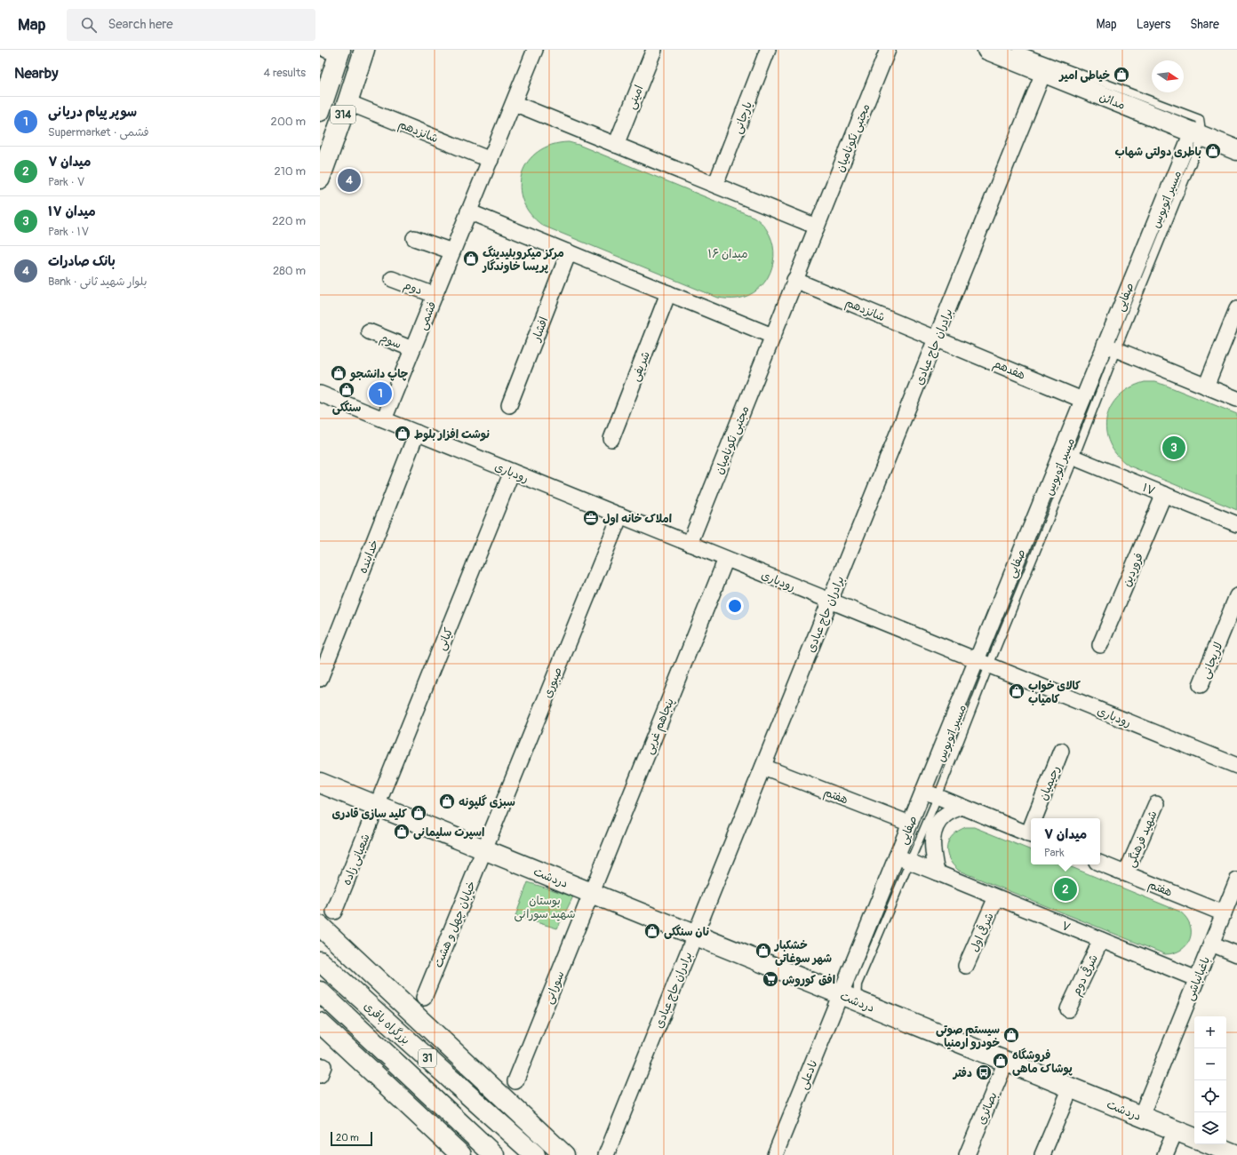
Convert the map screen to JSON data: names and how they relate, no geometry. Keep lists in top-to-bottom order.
{
  "streets": {
    "main road": [
      "مدائن",
      "314",
      "دردشت",
      "بزرگراه باقری",
      "31"
    ],
    "street": [
      "امینی",
      "یارجانی",
      "شانزدهم",
      "مجتبی نکونامیان",
      "دوم",
      "صفایی",
      "فشمی",
      "افشار",
      "سوم",
      "برادران حاج عبادی",
      "شریفی",
      "هفدهم",
      "رودباری",
      "۱۷",
      "خدابنده",
      "فروردین",
      "کیانی",
      "لاریجانی",
      "صبوری",
      "پنجاهم غربی",
      "رحیمیان",
      "هفتم",
      "شهید فرهنگی",
      "شعبانی زاده",
      "خیابان چهل و هشت",
      "۷",
      "شرقی اول",
      "شرقی دوم",
      "باغبانباشی",
      "سورانی",
      "نادعلی",
      "بصائری"
    ],
    "lane": ["مسیر اتوبوس"]
  },
  "crossings": [
    ["مدائن", "صفایی"],
    ["مدائن", "برادران حاج عبادی"],
    ["314", "شانزدهم"],
    ["شانزدهم", "برادران حاج عبادی"],
    ["شانزدهم", "هفدهم"],
    ["مجتبی نکونامیان", "رودباری"],
    ["مسیر اتوبوس", "صفایی"],
    ["مسیر اتوبوس", "رودباری"],
    ["مسیر اتوبوس", "۱۷"],
    ["مسیر اتوبوس", "۷"],
    ["دوم", "فشمی"],
    ["صفایی", "هفدهم"],
    ["صفایی", "رودباری"],
    ["صفایی", "۱۷"],
    ["صفایی", "هفتم"],
    ["صفایی", "دردشت"],
    ["صفایی", "۷"],
    ["صفایی", "نادعلی"],
    ["فشمی", "سوم"],
    ["فشمی", "رودباری"],
    ["برادران حاج عبادی", "هفدهم"],
    ["برادران حاج عبادی", "رودباری"],
    ["برادران حاج عبادی", "هفتم"],
    ["برادران حاج عبادی", "دردشت"],
    ["رودباری", "خدابنده"],
    ["رودباری", "کیانی"],
    ["رودباری", "صبوری"],
    ["رودباری", "پنجاهم غربی"],
    ["۱۷", "فروردین"],
    ["کیانی", "شعبانی زاده"],
    ["کیانی", "دردشت"],
    ["صبوری", "دردشت"],
    ["صبوری", "خیابان چهل و هشت"],
    ["پنجاهم غربی", "دردشت"],
    ["پنجاهم غربی", "سورانی"],
    ["هفتم", "شهید فرهنگی"],
    ["هفتم", "باغبانباشی"],
    ["شعبانی زاده", "دردشت"],
    ["دردشت", "خیابان چهل و هشت"],
    ["دردشت", "باغبانباشی"],
    ["دردشت", "سورانی"],
    ["دردشت", "نادعلی"],
    ["دردشت", "بصائری"],
    ["۷", "شرقی اول"],
    ["۷", "شرقی دوم"],
    ["۷", "باغبانباشی"]
  ],
  "parks": ["میدان ۱۶", "بوستان شهید سورانی"],
  "places": {
    "shop": [
      "خیاطی امیر",
      "باطری دولتی شهاب",
      "مرکز میکروبلیدینگ پریسا خاوندگار",
      "چاپ دانشجو",
      "سنگکی",
      "نوشت افزار بلوط",
      "کالای خواب کامیاب",
      "سبزی گلپونه",
      "کلید سازی قادری",
      "اسپرت سلیمانی",
      "نان سنگکی",
      "خشکبار شهر سوغاتی",
      "سیستم صوتی خودرو ارمنیا",
      "فروشگاه پوشاک ماهی"
    ],
    "office": ["املاک خانه اول"],
    "supermarket": ["افق کوروش"],
    "bus stop": ["دفتر"]
  },
  "scale_bar": "20 m",
  "north": "right",
  "page": {
    "header": "Map",
    "search": "Search here",
    "nav": ["Map", "Layers", "Share"],
    "heading": ["Nearby", "4 results"],
    "list": [
      {
        "mark": "1",
        "name": "سوپر پیام دریانی",
        "note": "Supermarket · فشمی",
        "value": "200 m"
      },
      {
        "mark": "2",
        "name": "میدان ۷",
        "note": "Park · ۷",
        "value": "210 m"
      },
      {
        "mark": "3",
        "name": "میدان ۱۷",
        "note": "Park · ۱۷",
        "value": "220 m"
      },
      {
        "mark": "4",
        "name": "بانک صادرات",
        "note": "Bank · بلوار شهید ثانی",
        "value": "280 m"
      }
    ],
    "pins": [
      "4",
      "1",
      "3",
      "2"
    ],
    "popup": ["میدان ۷", "Park"],
    "map_buttons": ["+", "−"],
    "scale": "20 m"
  }
}
